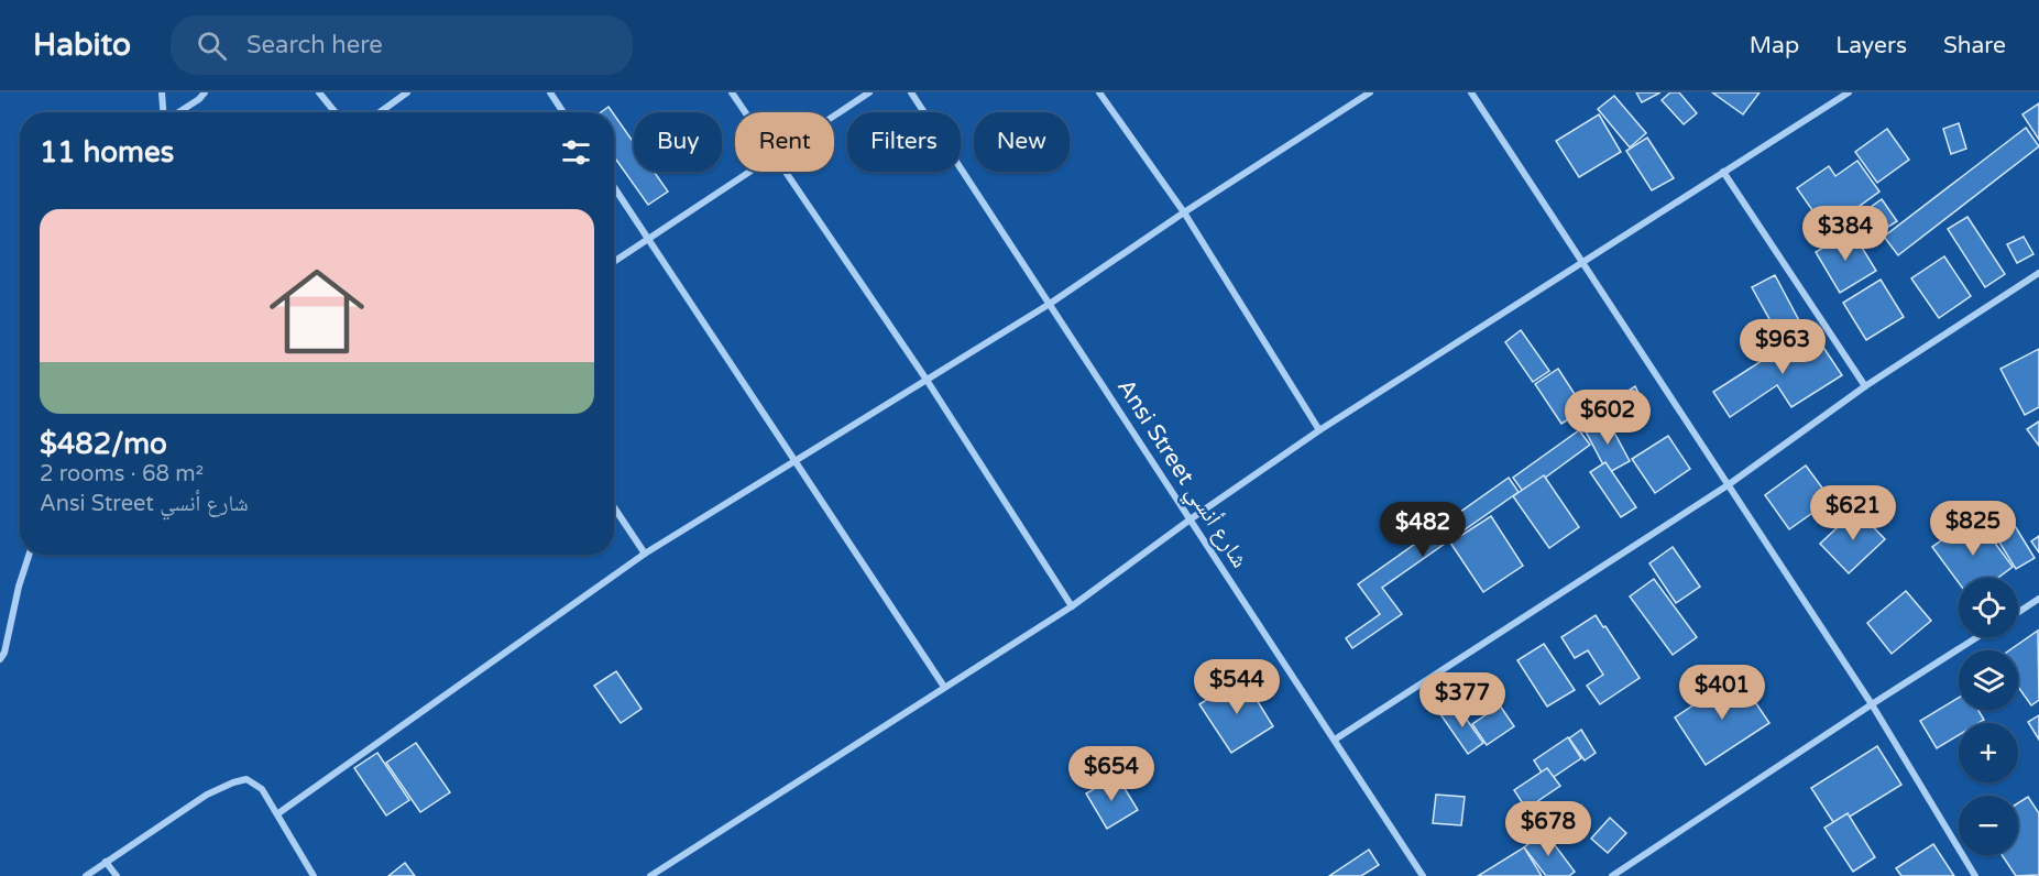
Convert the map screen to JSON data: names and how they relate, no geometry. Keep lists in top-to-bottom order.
{
  "streets": {
    "street": ["Ansi Street شارع أنسي"]
  },
  "page": {
    "header": "Habito",
    "search": "Search here",
    "nav": ["Map", "Layers", "Share"],
    "chip": [
      "Buy",
      "Rent",
      "Filters",
      "New"
    ],
    "heading": "11 homes",
    "list": [
      {
        "name": "$482/mo",
        "note": "2 rooms · 68 m² · Ansi Street شارع أنسي"
      }
    ],
    "price": [
      "$384",
      "$963",
      "$602",
      "$621",
      "$825",
      "$482",
      "$544",
      "$401",
      "$377",
      "$654",
      "$678"
    ],
    "map_buttons": ["+", "−"]
  }
}
